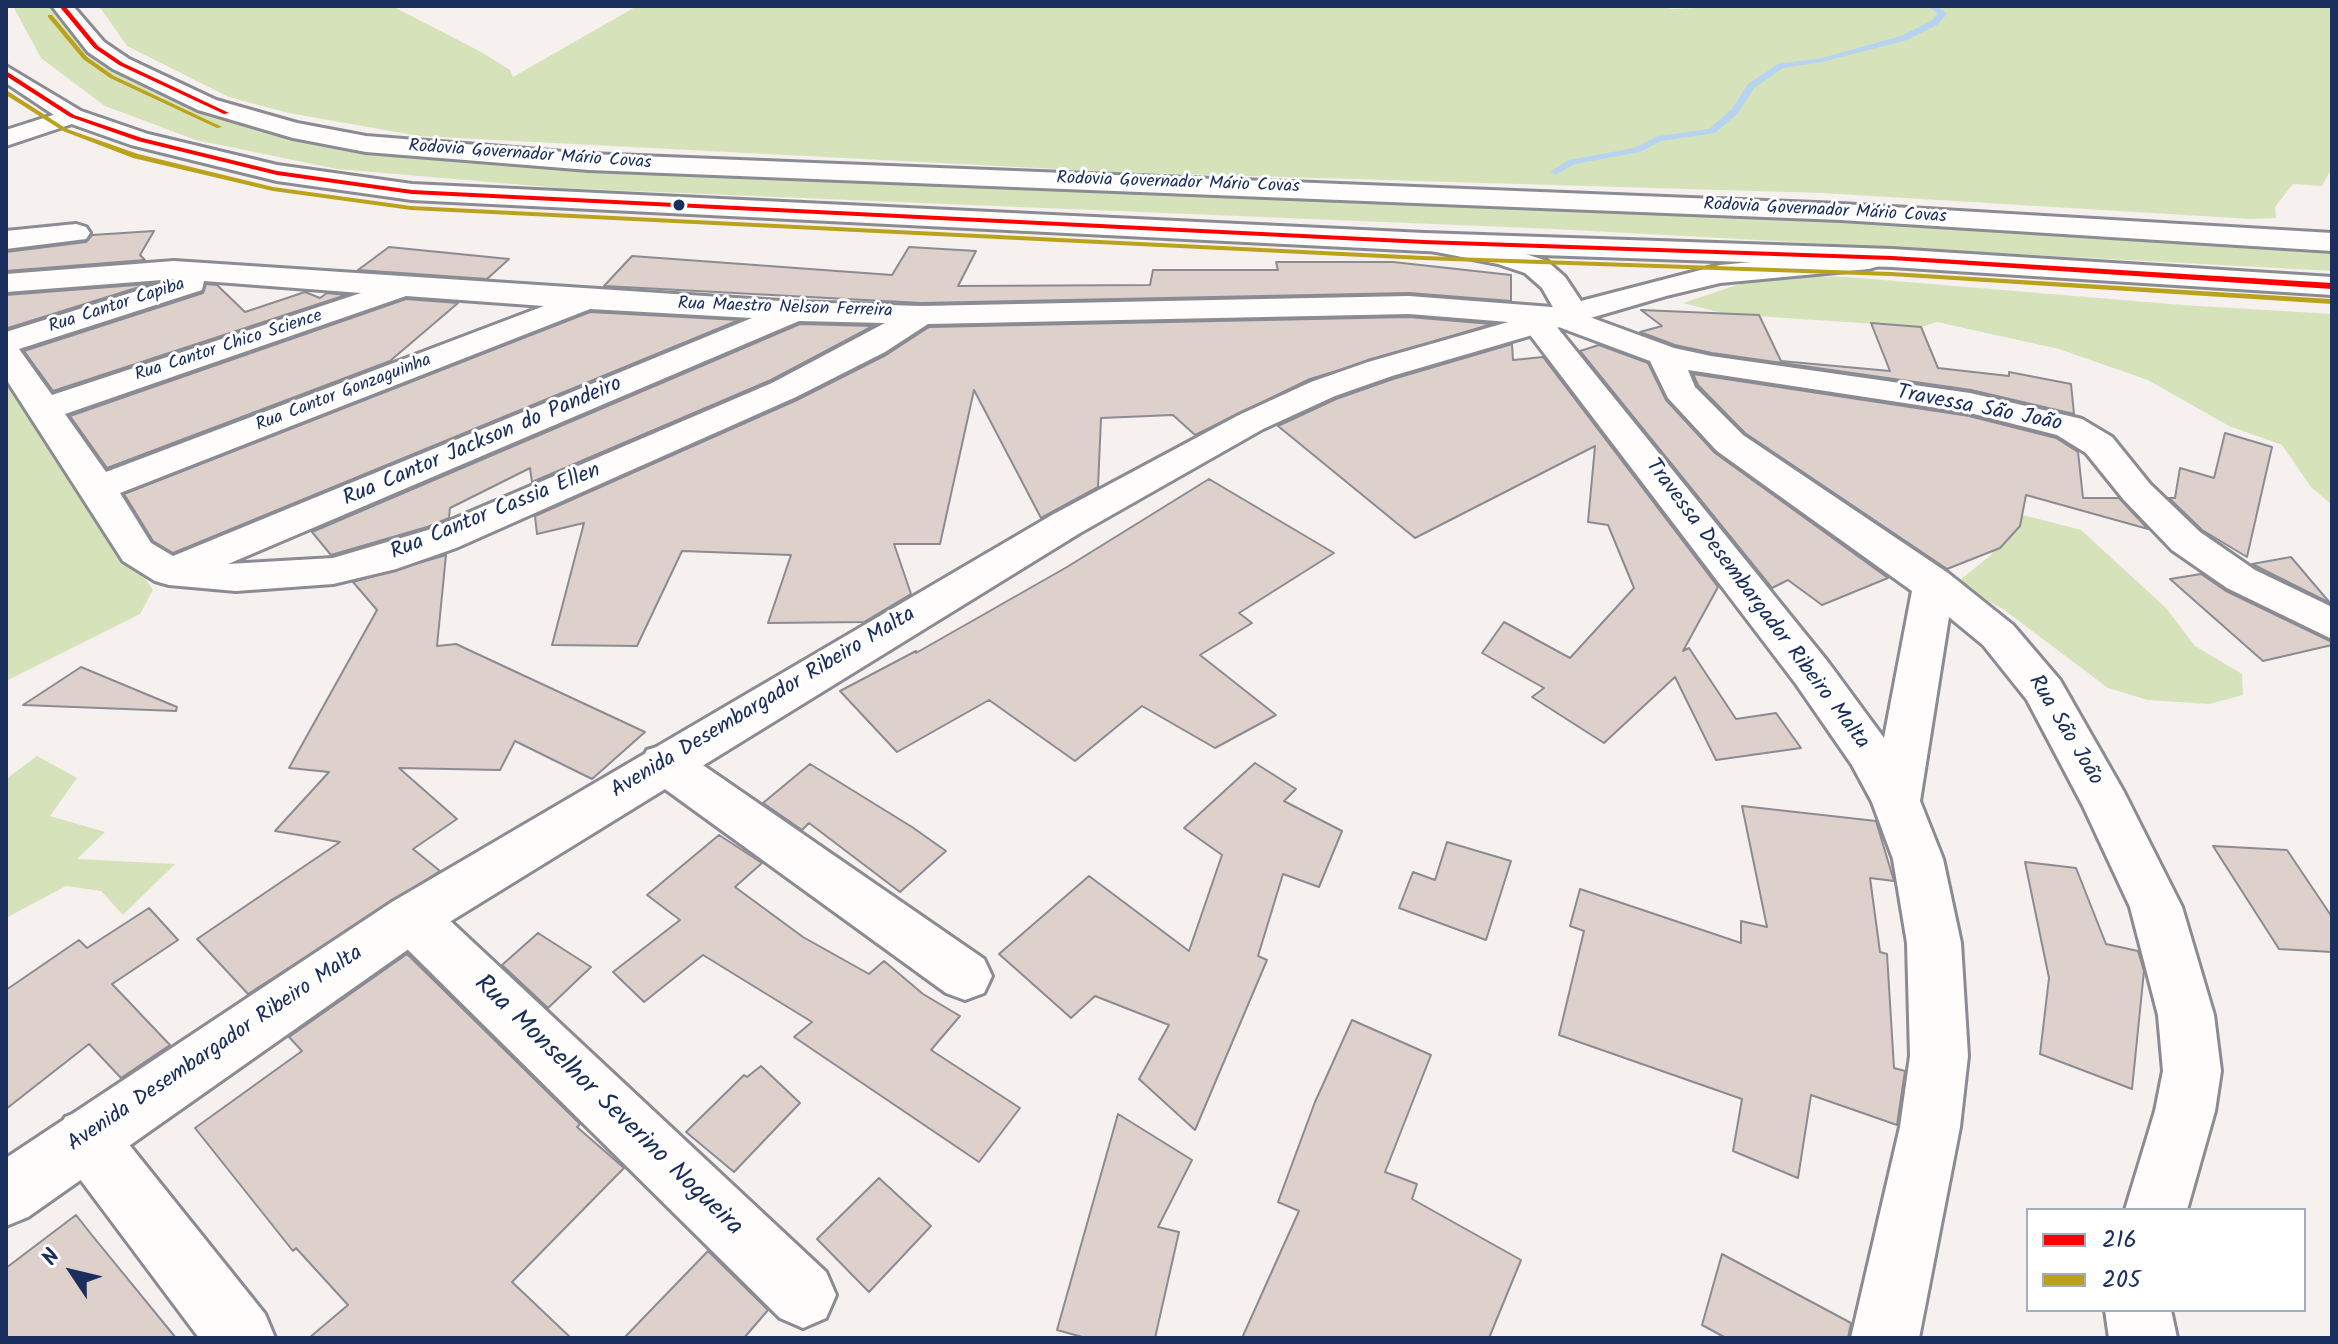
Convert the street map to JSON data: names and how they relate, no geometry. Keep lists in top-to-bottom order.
{
  "streets": {
    "main road": [
      "Rodovia Governador Mário Covas",
      "Rua Cantor Capiba",
      "Rua Maestro Nelson Ferreira",
      "Rua Cantor Chico Science",
      "Rua Cantor Gonzaguinha",
      "Travessa São João",
      "Rua Cantor Jackson do Pandeiro",
      "Rua Cantor Cassia Ellen",
      "Travessa Desembargador Ribeiro Malta",
      "Avenida Desembargador Ribeiro Malta",
      "Rua São João",
      "Rua Monselhor Severino Nogueira"
    ]
  },
  "crossings": [
    ["Rodovia Governador Mário Covas", "Avenida Desembargador Ribeiro Malta"],
    ["Rua Cantor Capiba", "Rua Maestro Nelson Ferreira"],
    ["Rua Maestro Nelson Ferreira", "Rua Cantor Chico Science"],
    ["Rua Maestro Nelson Ferreira", "Rua Cantor Gonzaguinha"],
    ["Rua Maestro Nelson Ferreira", "Travessa São João"],
    ["Rua Maestro Nelson Ferreira", "Rua Cantor Jackson do Pandeiro"],
    ["Rua Maestro Nelson Ferreira", "Rua Cantor Cassia Ellen"],
    ["Rua Maestro Nelson Ferreira", "Travessa Desembargador Ribeiro Malta"],
    ["Rua Maestro Nelson Ferreira", "Avenida Desembargador Ribeiro Malta"],
    ["Rua Cantor Chico Science", "Rua Cantor Cassia Ellen"],
    ["Rua Cantor Gonzaguinha", "Rua Cantor Cassia Ellen"],
    ["Travessa São João", "Travessa Desembargador Ribeiro Malta"],
    ["Travessa São João", "Avenida Desembargador Ribeiro Malta"],
    ["Travessa São João", "Rua São João"],
    ["Rua Cantor Jackson do Pandeiro", "Rua Cantor Cassia Ellen"],
    ["Travessa Desembargador Ribeiro Malta", "Avenida Desembargador Ribeiro Malta"],
    ["Avenida Desembargador Ribeiro Malta", "Rua Monselhor Severino Nogueira"]
  ],
  "lines": ["transit line 216", "transit line 205"],
  "legend": ["216", "205"],
  "north": "top left"
}
